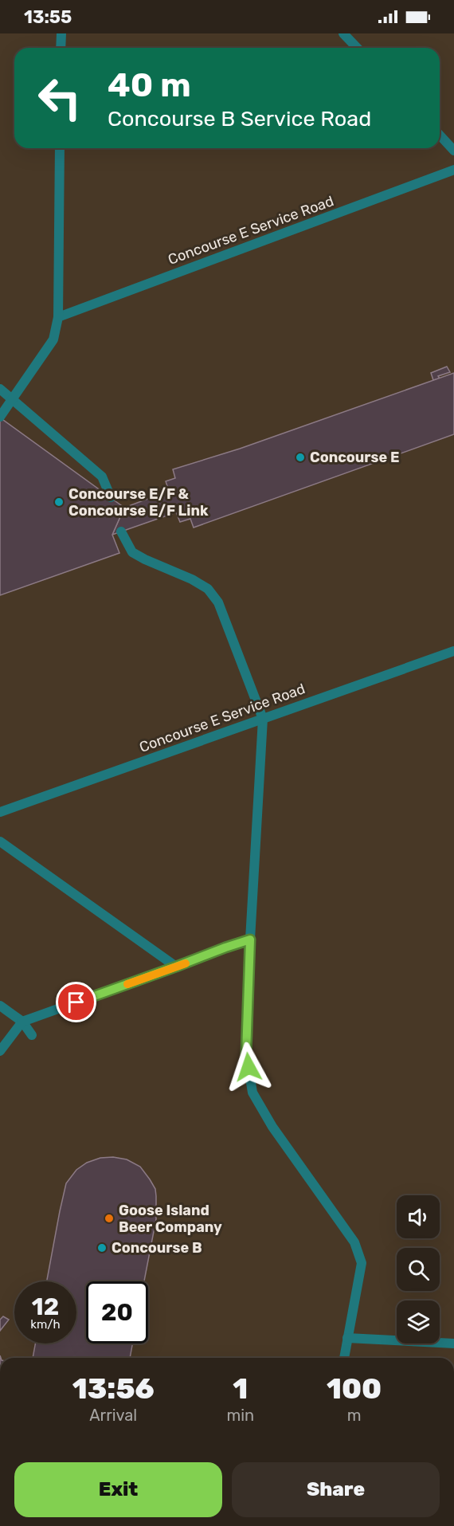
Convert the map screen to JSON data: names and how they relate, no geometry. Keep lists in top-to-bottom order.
{
  "streets": {
    "lane": ["Concourse E Service Road"]
  },
  "places": [
    "Concourse E",
    "Concourse E/F & Concourse E/F Link",
    "Goose Island Beer Company",
    "Concourse B"
  ],
  "page": {
    "status": "13:55",
    "turn": ["40 m", "Concourse B Service Road"],
    "speed": "12 km/h",
    "limit": "20",
    "eta": [
      "13:56",
      "Arrival",
      "1",
      "min",
      "100",
      "m"
    ],
    "buttons": ["Exit", "Share"]
  }
}
